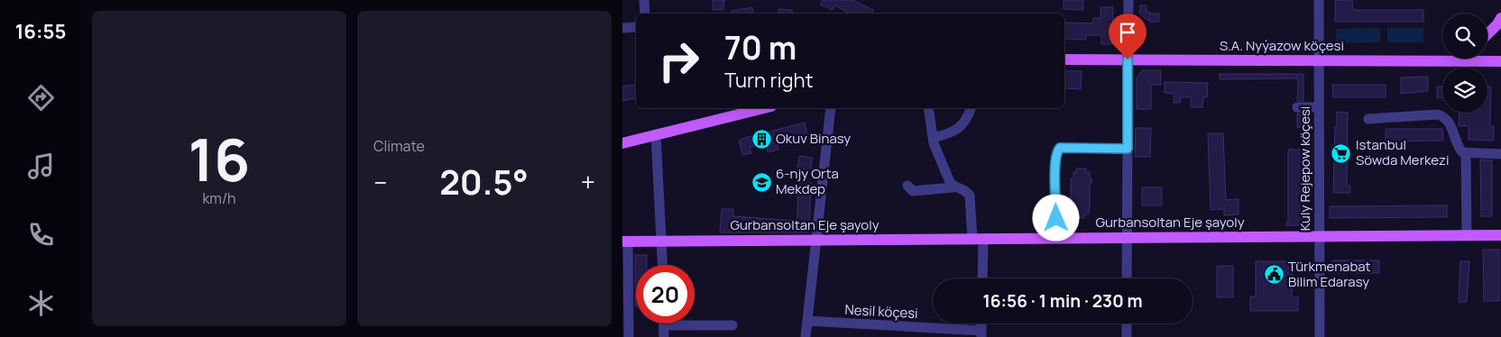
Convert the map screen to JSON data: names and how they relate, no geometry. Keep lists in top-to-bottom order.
{
  "streets": {
    "main road": ["S.A. Nyýazow köçesi", "Gurbansoltan Eje şayoly"],
    "street": ["Kuly Rejepow köçesi", "Nesil köçesi"]
  },
  "crossings": [
    ["S.A. Nyýazow köçesi", "Kuly Rejepow köçesi"],
    ["Kuly Rejepow köçesi", "Gurbansoltan Eje şayoly"]
  ],
  "places": {
    "building": ["Okuv Binasy"],
    "supermarket": ["Istanbul Söwda Merkezi"],
    "school or university": ["6-njy Orta Mekdep"],
    "public building": ["Türkmenabat Bilim Edarasy"]
  },
  "page": {
    "tabs": "16:55",
    "tile": [
      ["16", "km/h"],
      "Climate"
    ],
    "turn": ["70 m", "Turn right"],
    "heat": ["−", "20.5°", "+"],
    "limit": "20",
    "trip": "16:56 · 1 min · 230 m"
  }
}
